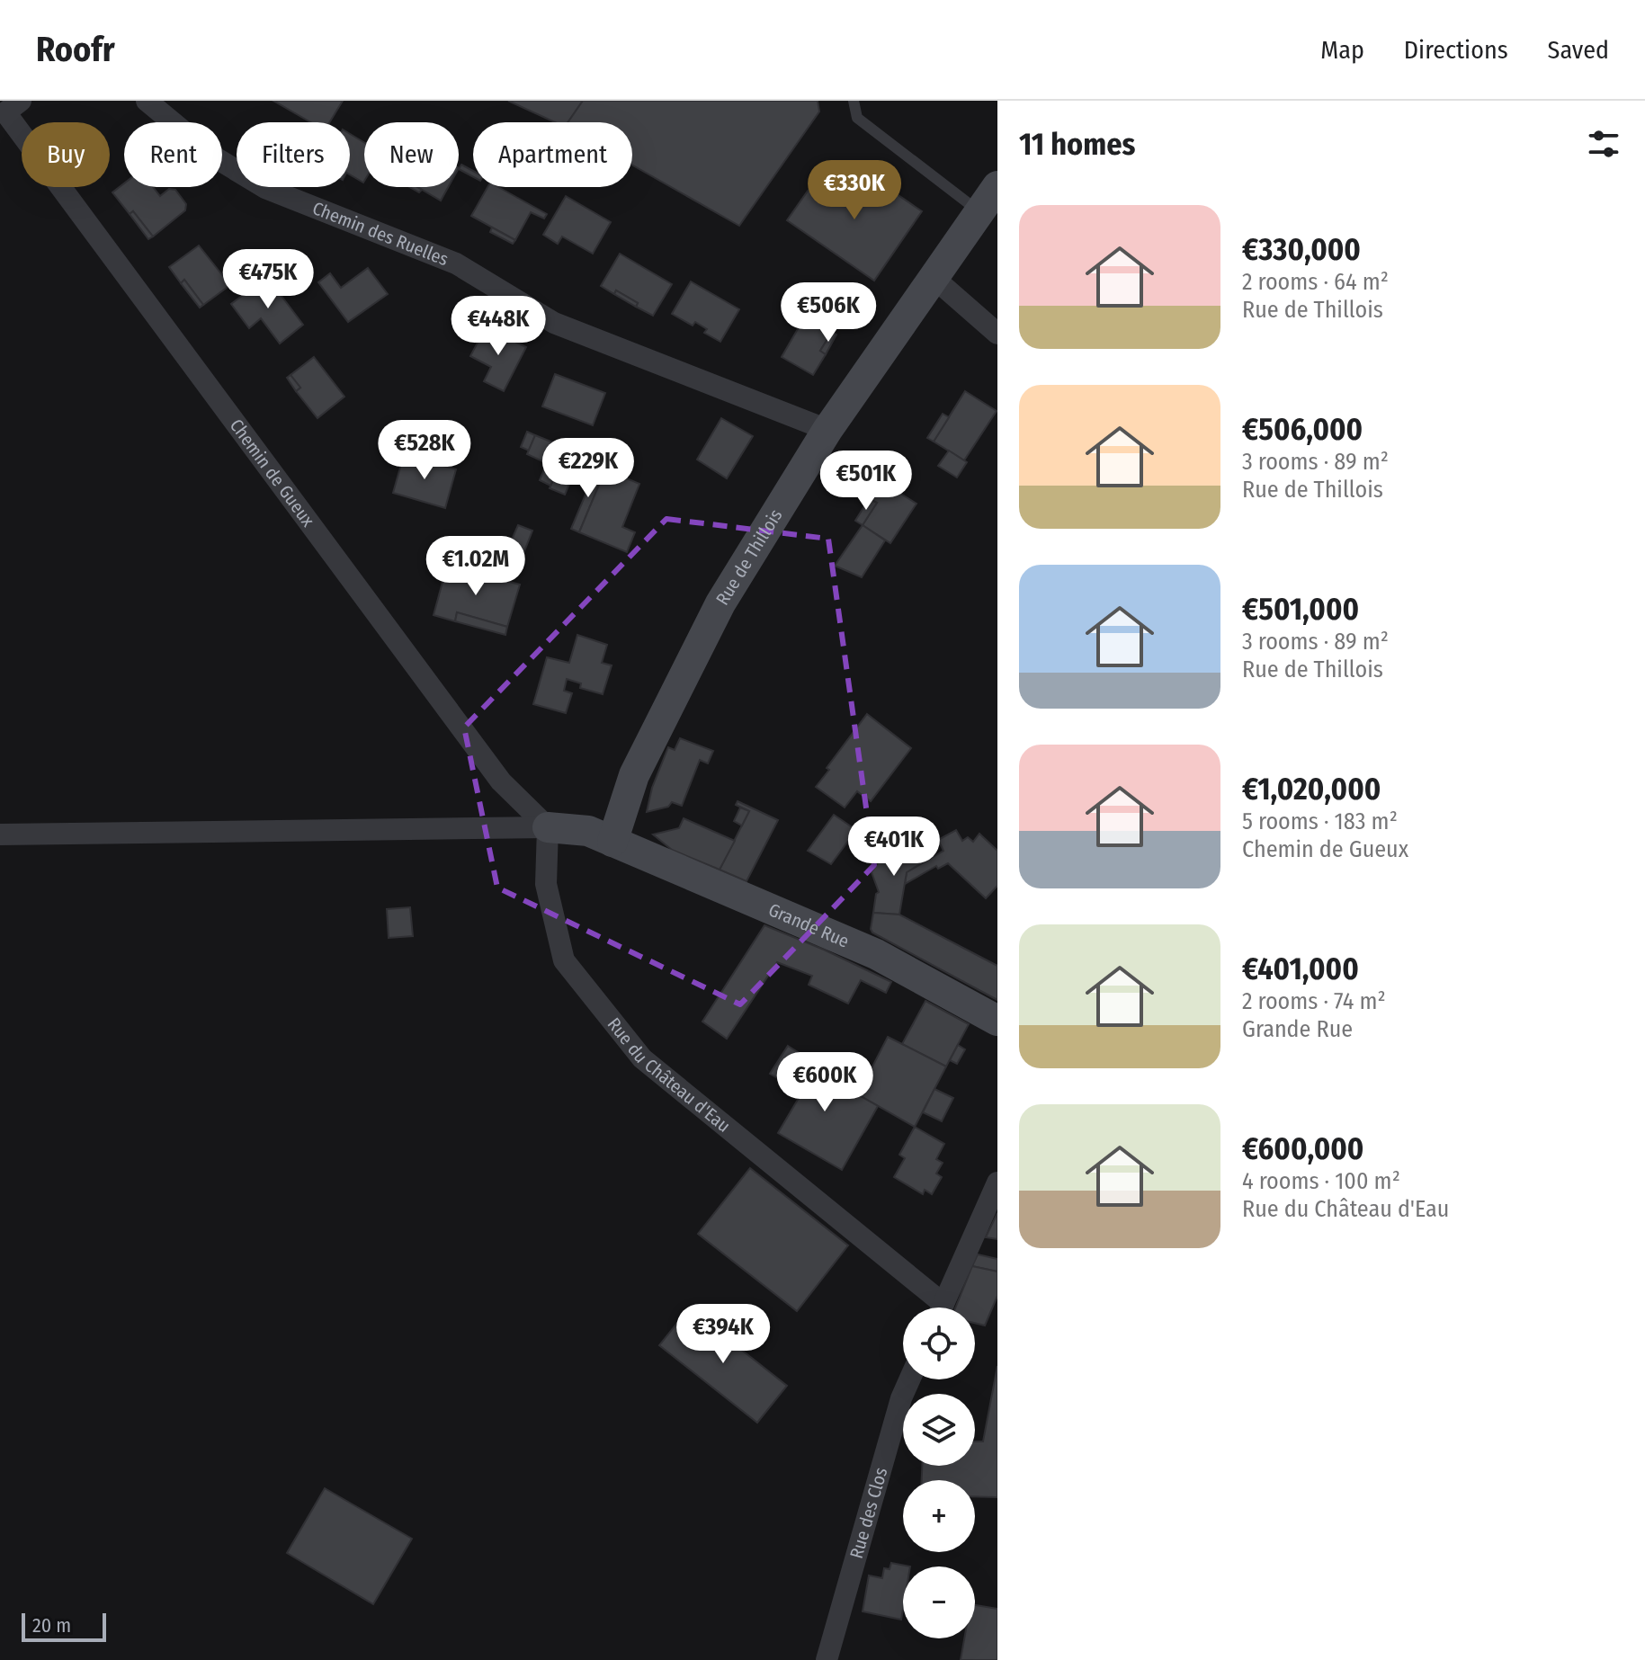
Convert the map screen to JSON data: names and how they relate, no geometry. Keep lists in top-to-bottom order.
{
  "streets": {
    "street": [
      "Chemin des Ruelles",
      "Chemin de Gueux",
      "Rue de Thillois",
      "Grande Rue",
      "Rue du Château d'Eau",
      "Rue des Clos"
    ]
  },
  "crossings": [
    ["Chemin des Ruelles", "Rue de Thillois"],
    ["Chemin de Gueux", "Rue du Château d'Eau"],
    ["Rue de Thillois", "Grande Rue"]
  ],
  "scale_bar": "20 m",
  "page": {
    "header": "Roofr",
    "nav": ["Map", "Directions", "Saved"],
    "heading": "11 homes",
    "chip": [
      "Buy",
      "Rent",
      "Filters",
      "New",
      "Apartment"
    ],
    "price": [
      "€330K",
      "€475K",
      "€506K",
      "€448K",
      "€528K",
      "€229K",
      "€501K",
      "€1.02M",
      "€401K",
      "€600K",
      "€394K"
    ],
    "list": [
      {
        "name": "€330,000",
        "note": "2 rooms · 64 m² · Rue de Thillois"
      },
      {
        "name": "€506,000",
        "note": "3 rooms · 89 m² · Rue de Thillois"
      },
      {
        "name": "€501,000",
        "note": "3 rooms · 89 m² · Rue de Thillois"
      },
      {
        "name": "€1,020,000",
        "note": "5 rooms · 183 m² · Chemin de Gueux"
      },
      {
        "name": "€401,000",
        "note": "2 rooms · 74 m² · Grande Rue"
      },
      {
        "name": "€600,000",
        "note": "4 rooms · 100 m² · Rue du Château d'Eau"
      }
    ],
    "map_buttons": ["+", "−"],
    "scale": "20 m"
  }
}
